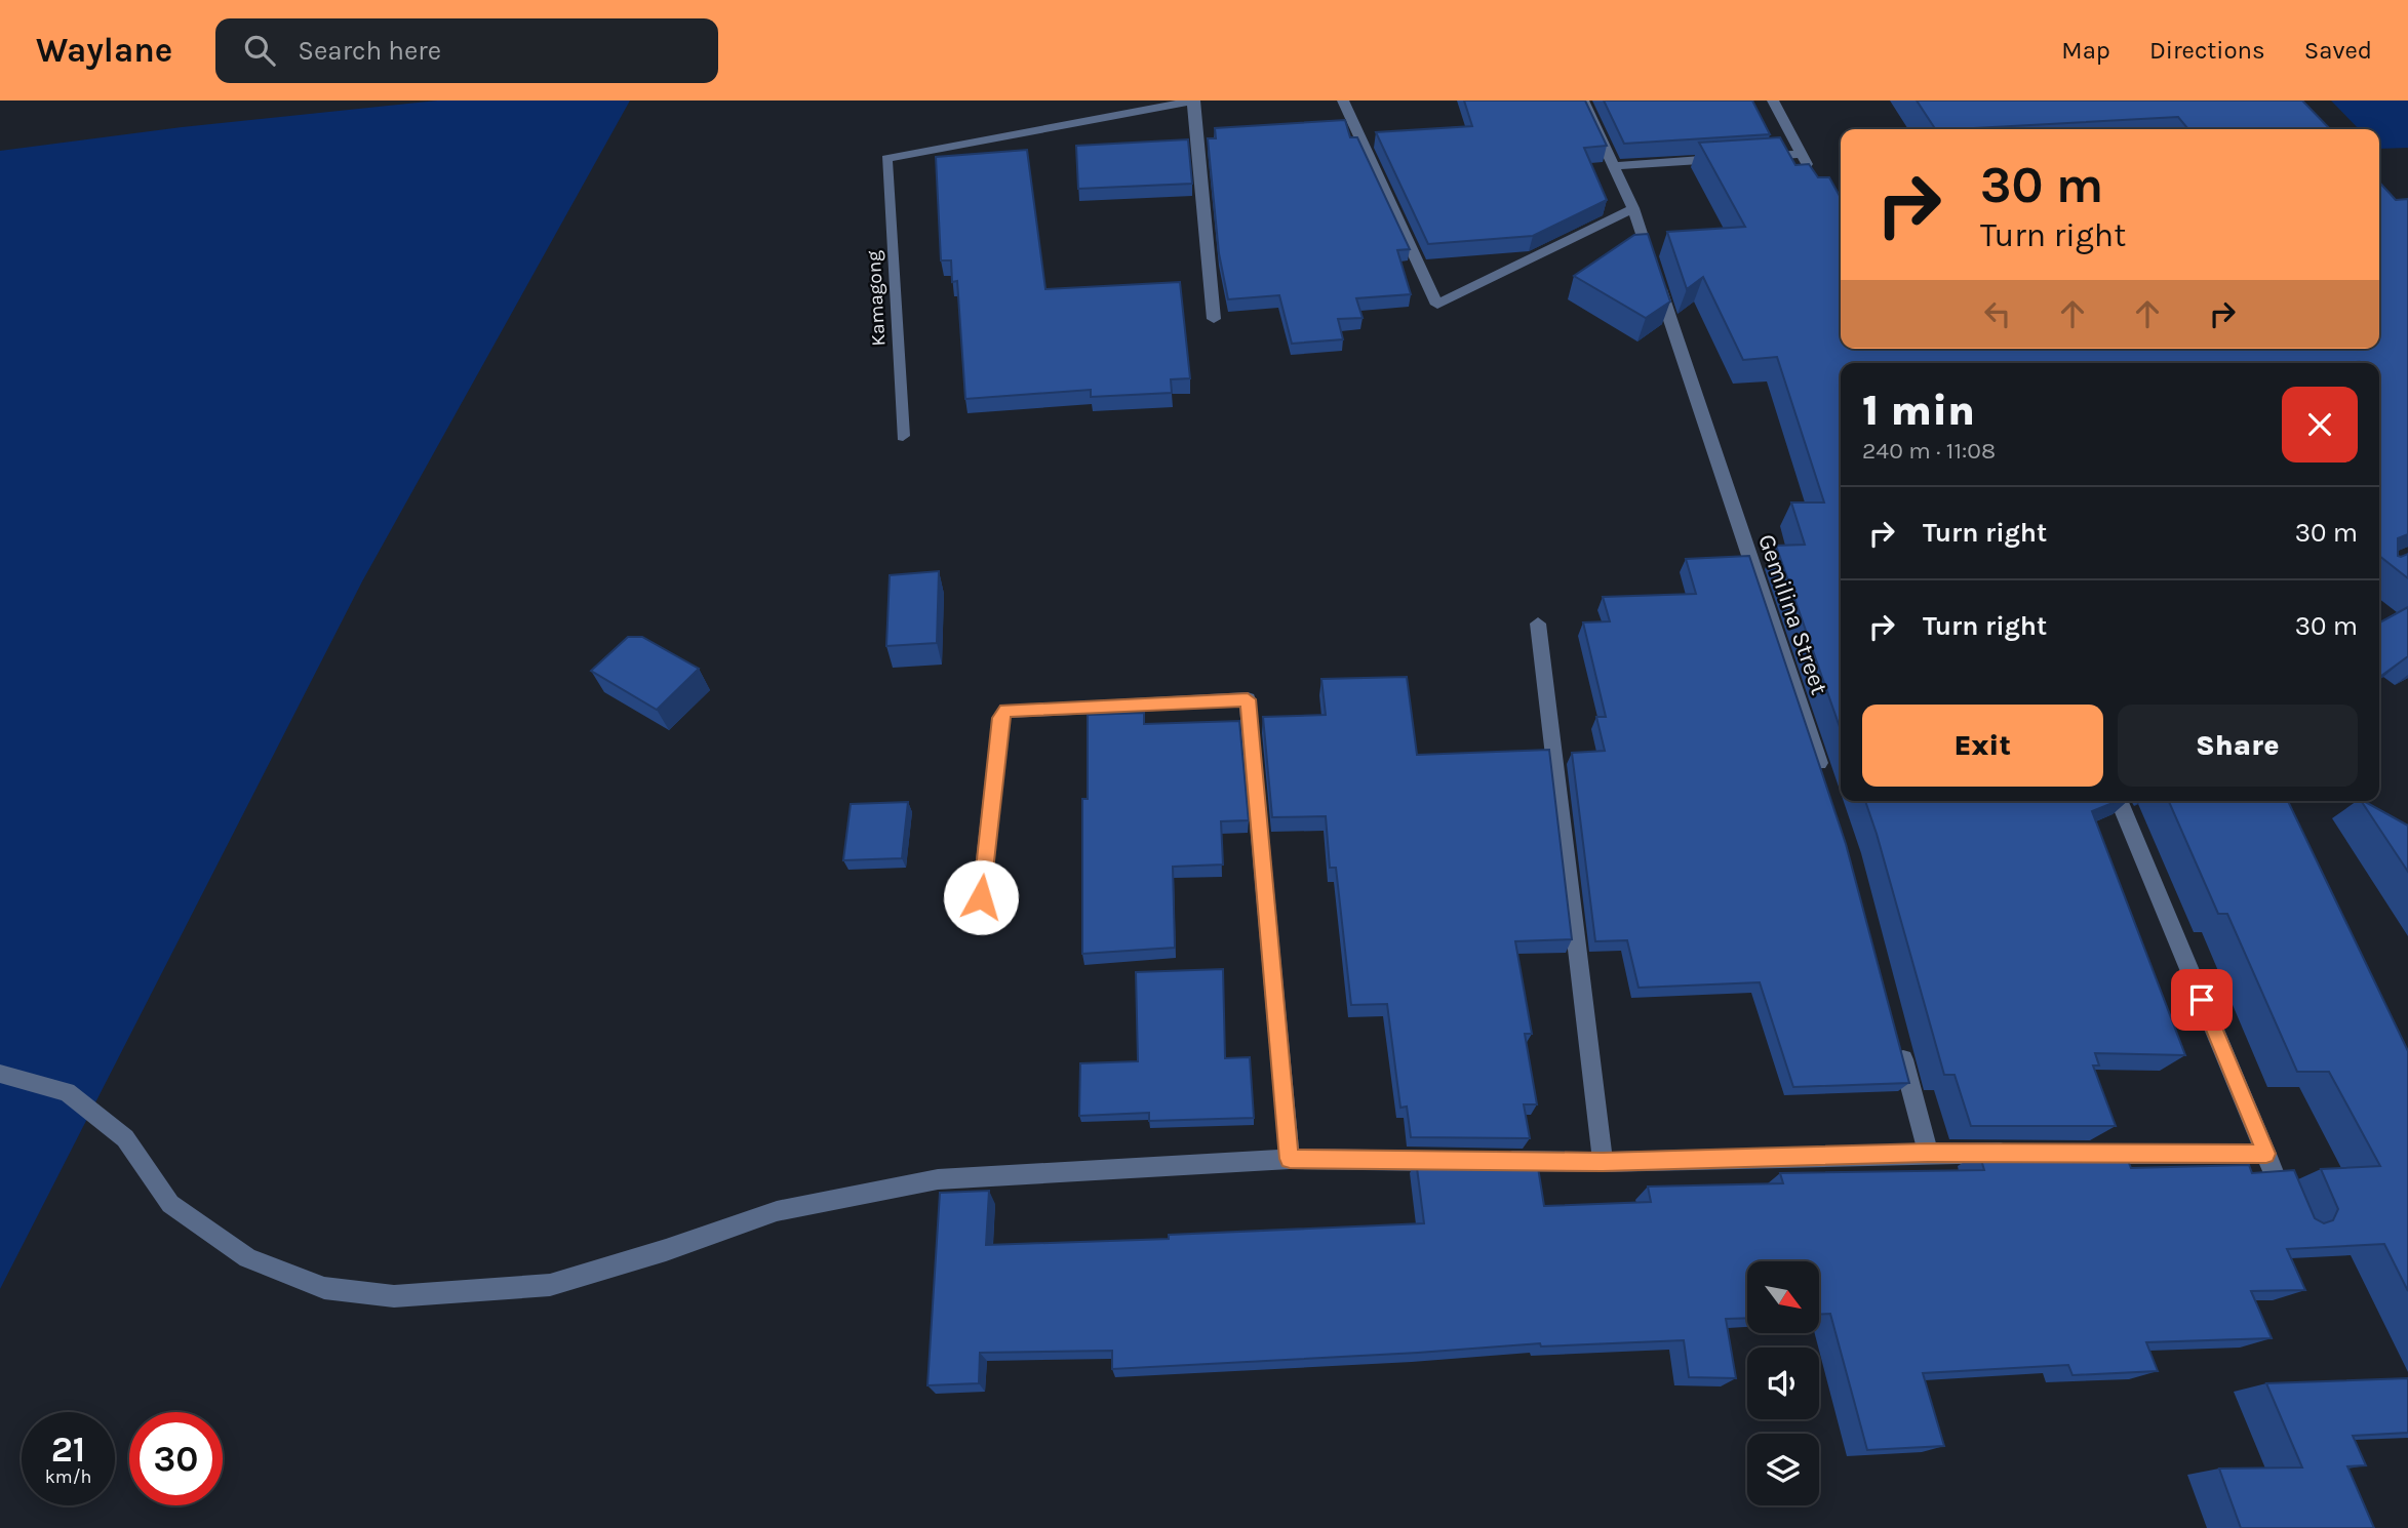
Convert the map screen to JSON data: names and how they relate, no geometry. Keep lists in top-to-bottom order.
{
  "streets": {
    "street": ["Kamagong", "Gemilina Street"]
  },
  "north": "bottom right",
  "page": {
    "header": "Waylane",
    "search": "Search here",
    "nav": ["Map", "Directions", "Saved"],
    "turn": ["30 m", "Turn right"],
    "heading": ["1 min", "240 m · 11:08"],
    "list": [
      {
        "name": "Turn right",
        "value": "30 m"
      },
      {
        "name": "Turn right",
        "value": "30 m"
      }
    ],
    "buttons": ["Exit", "Share"],
    "speed": "21 km/h",
    "limit": "30"
  }
}
